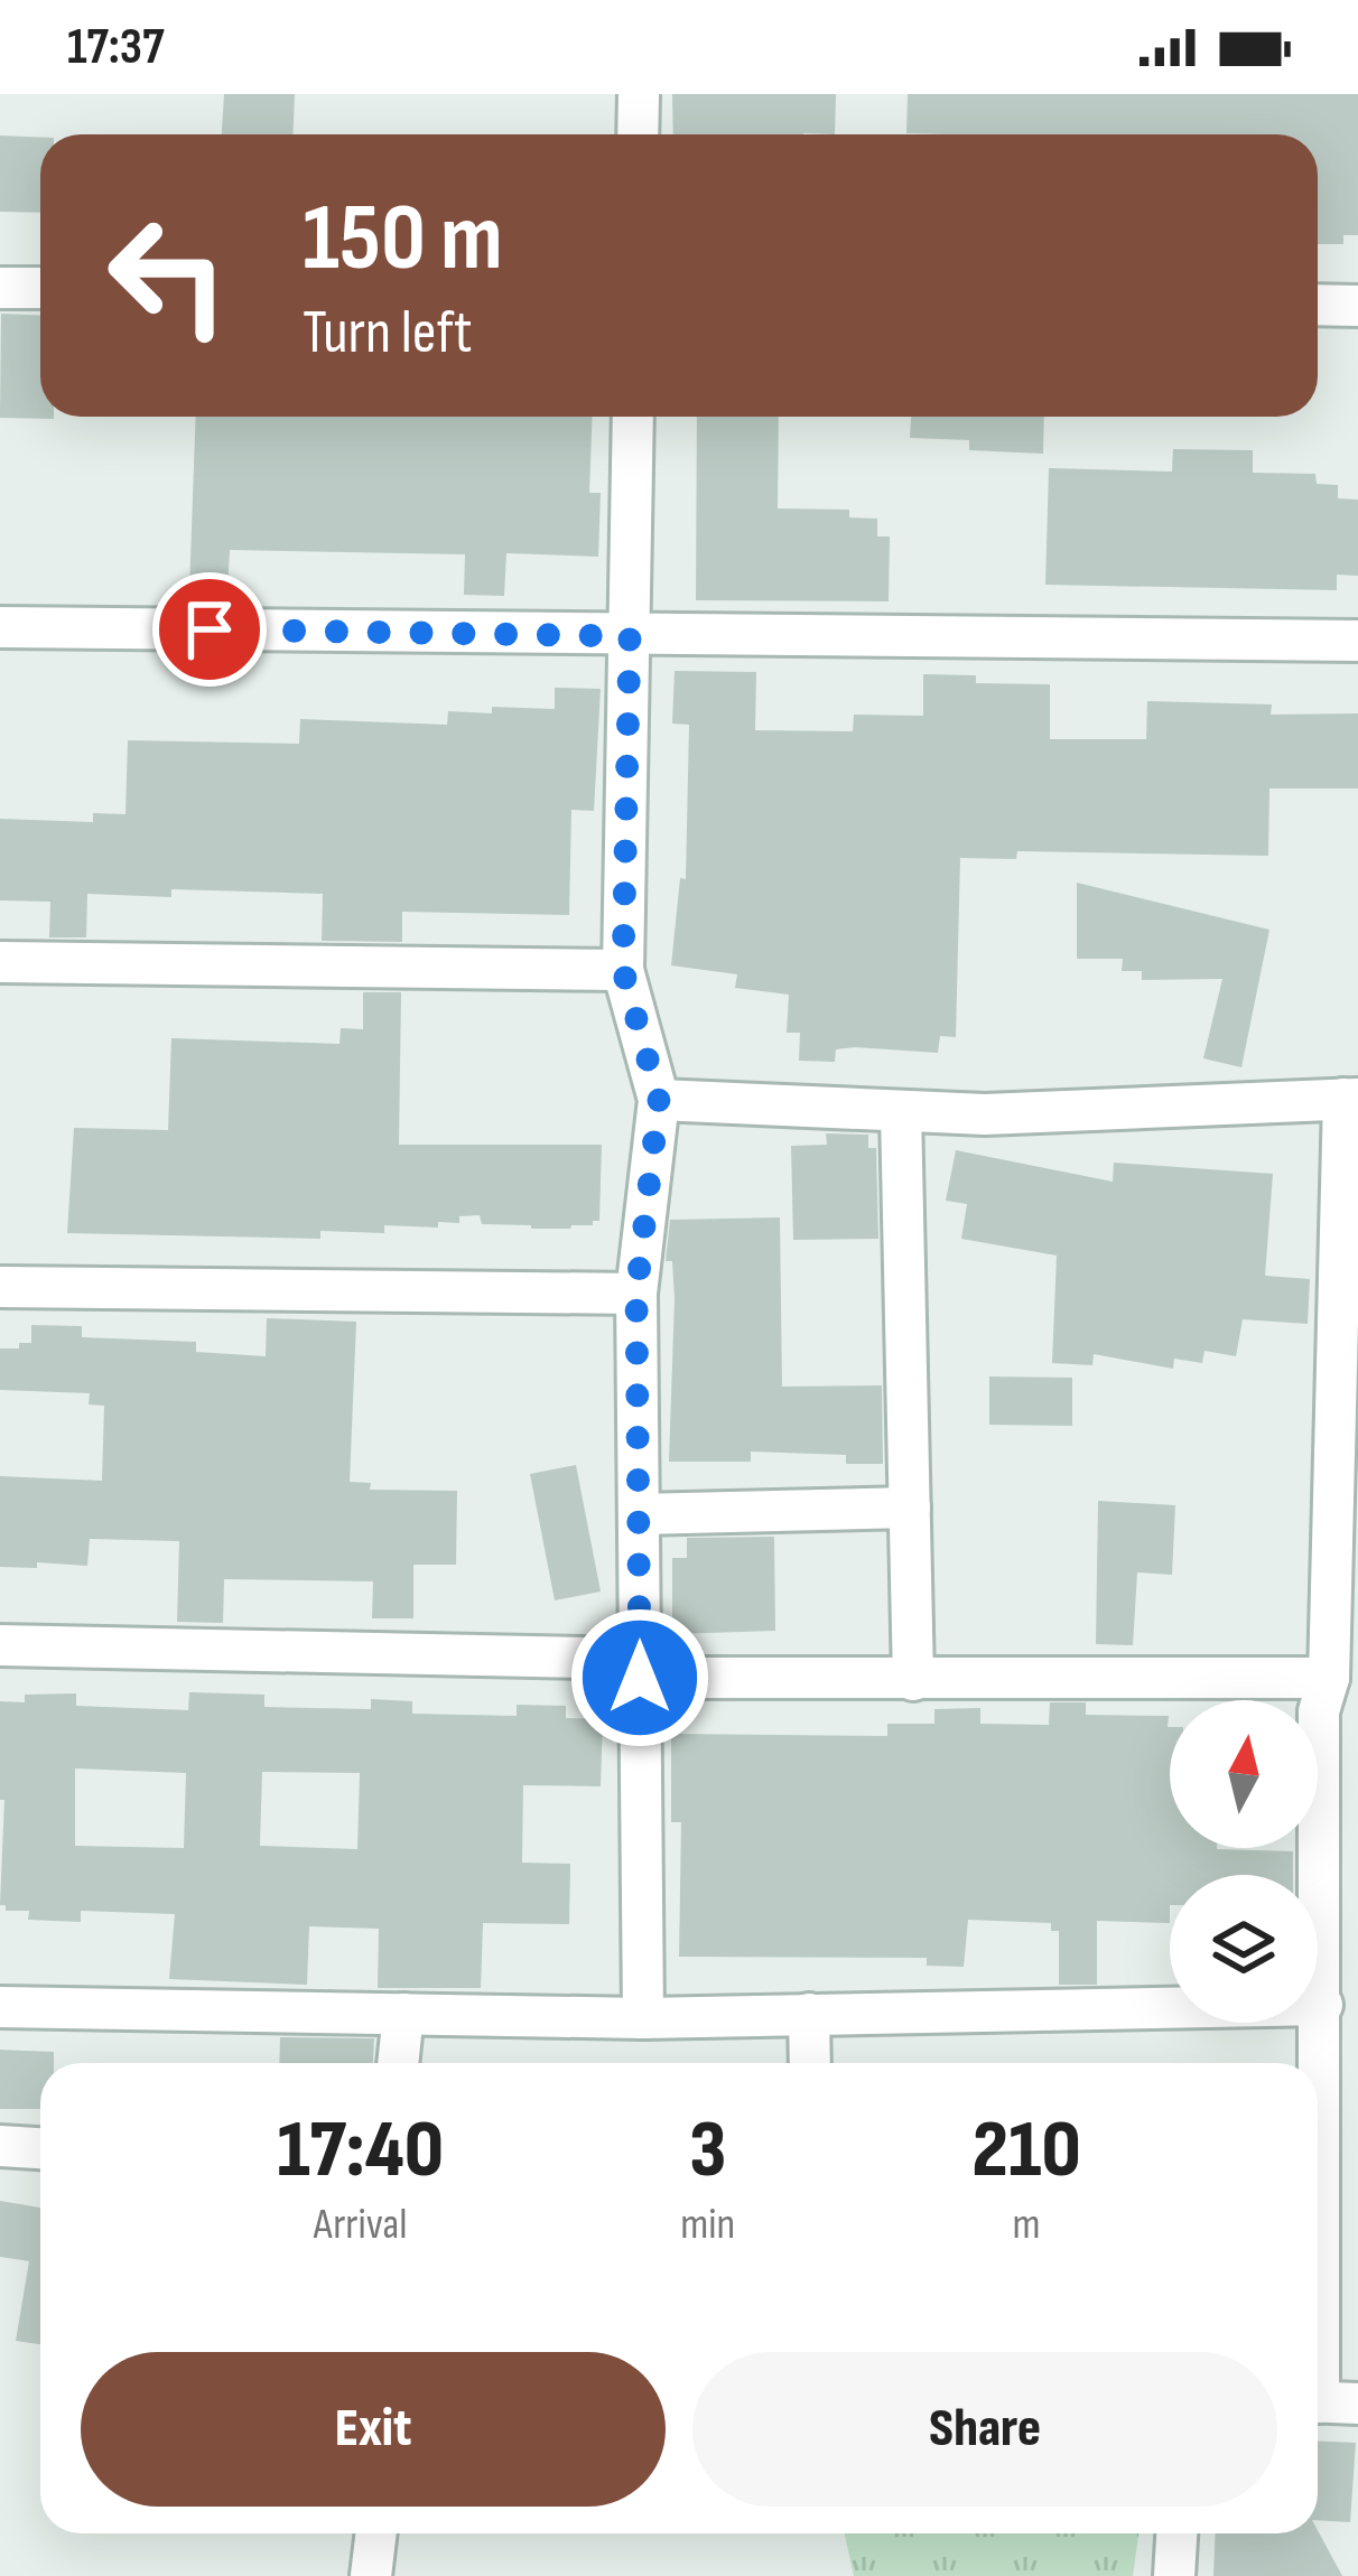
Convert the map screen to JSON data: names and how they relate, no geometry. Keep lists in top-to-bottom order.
{
  "north": "top",
  "page": {
    "status": "17:37",
    "turn": ["150 m", "Turn left"],
    "eta": [
      "17:40",
      "Arrival",
      "3",
      "min",
      "210",
      "m"
    ],
    "buttons": ["Exit", "Share"]
  }
}
